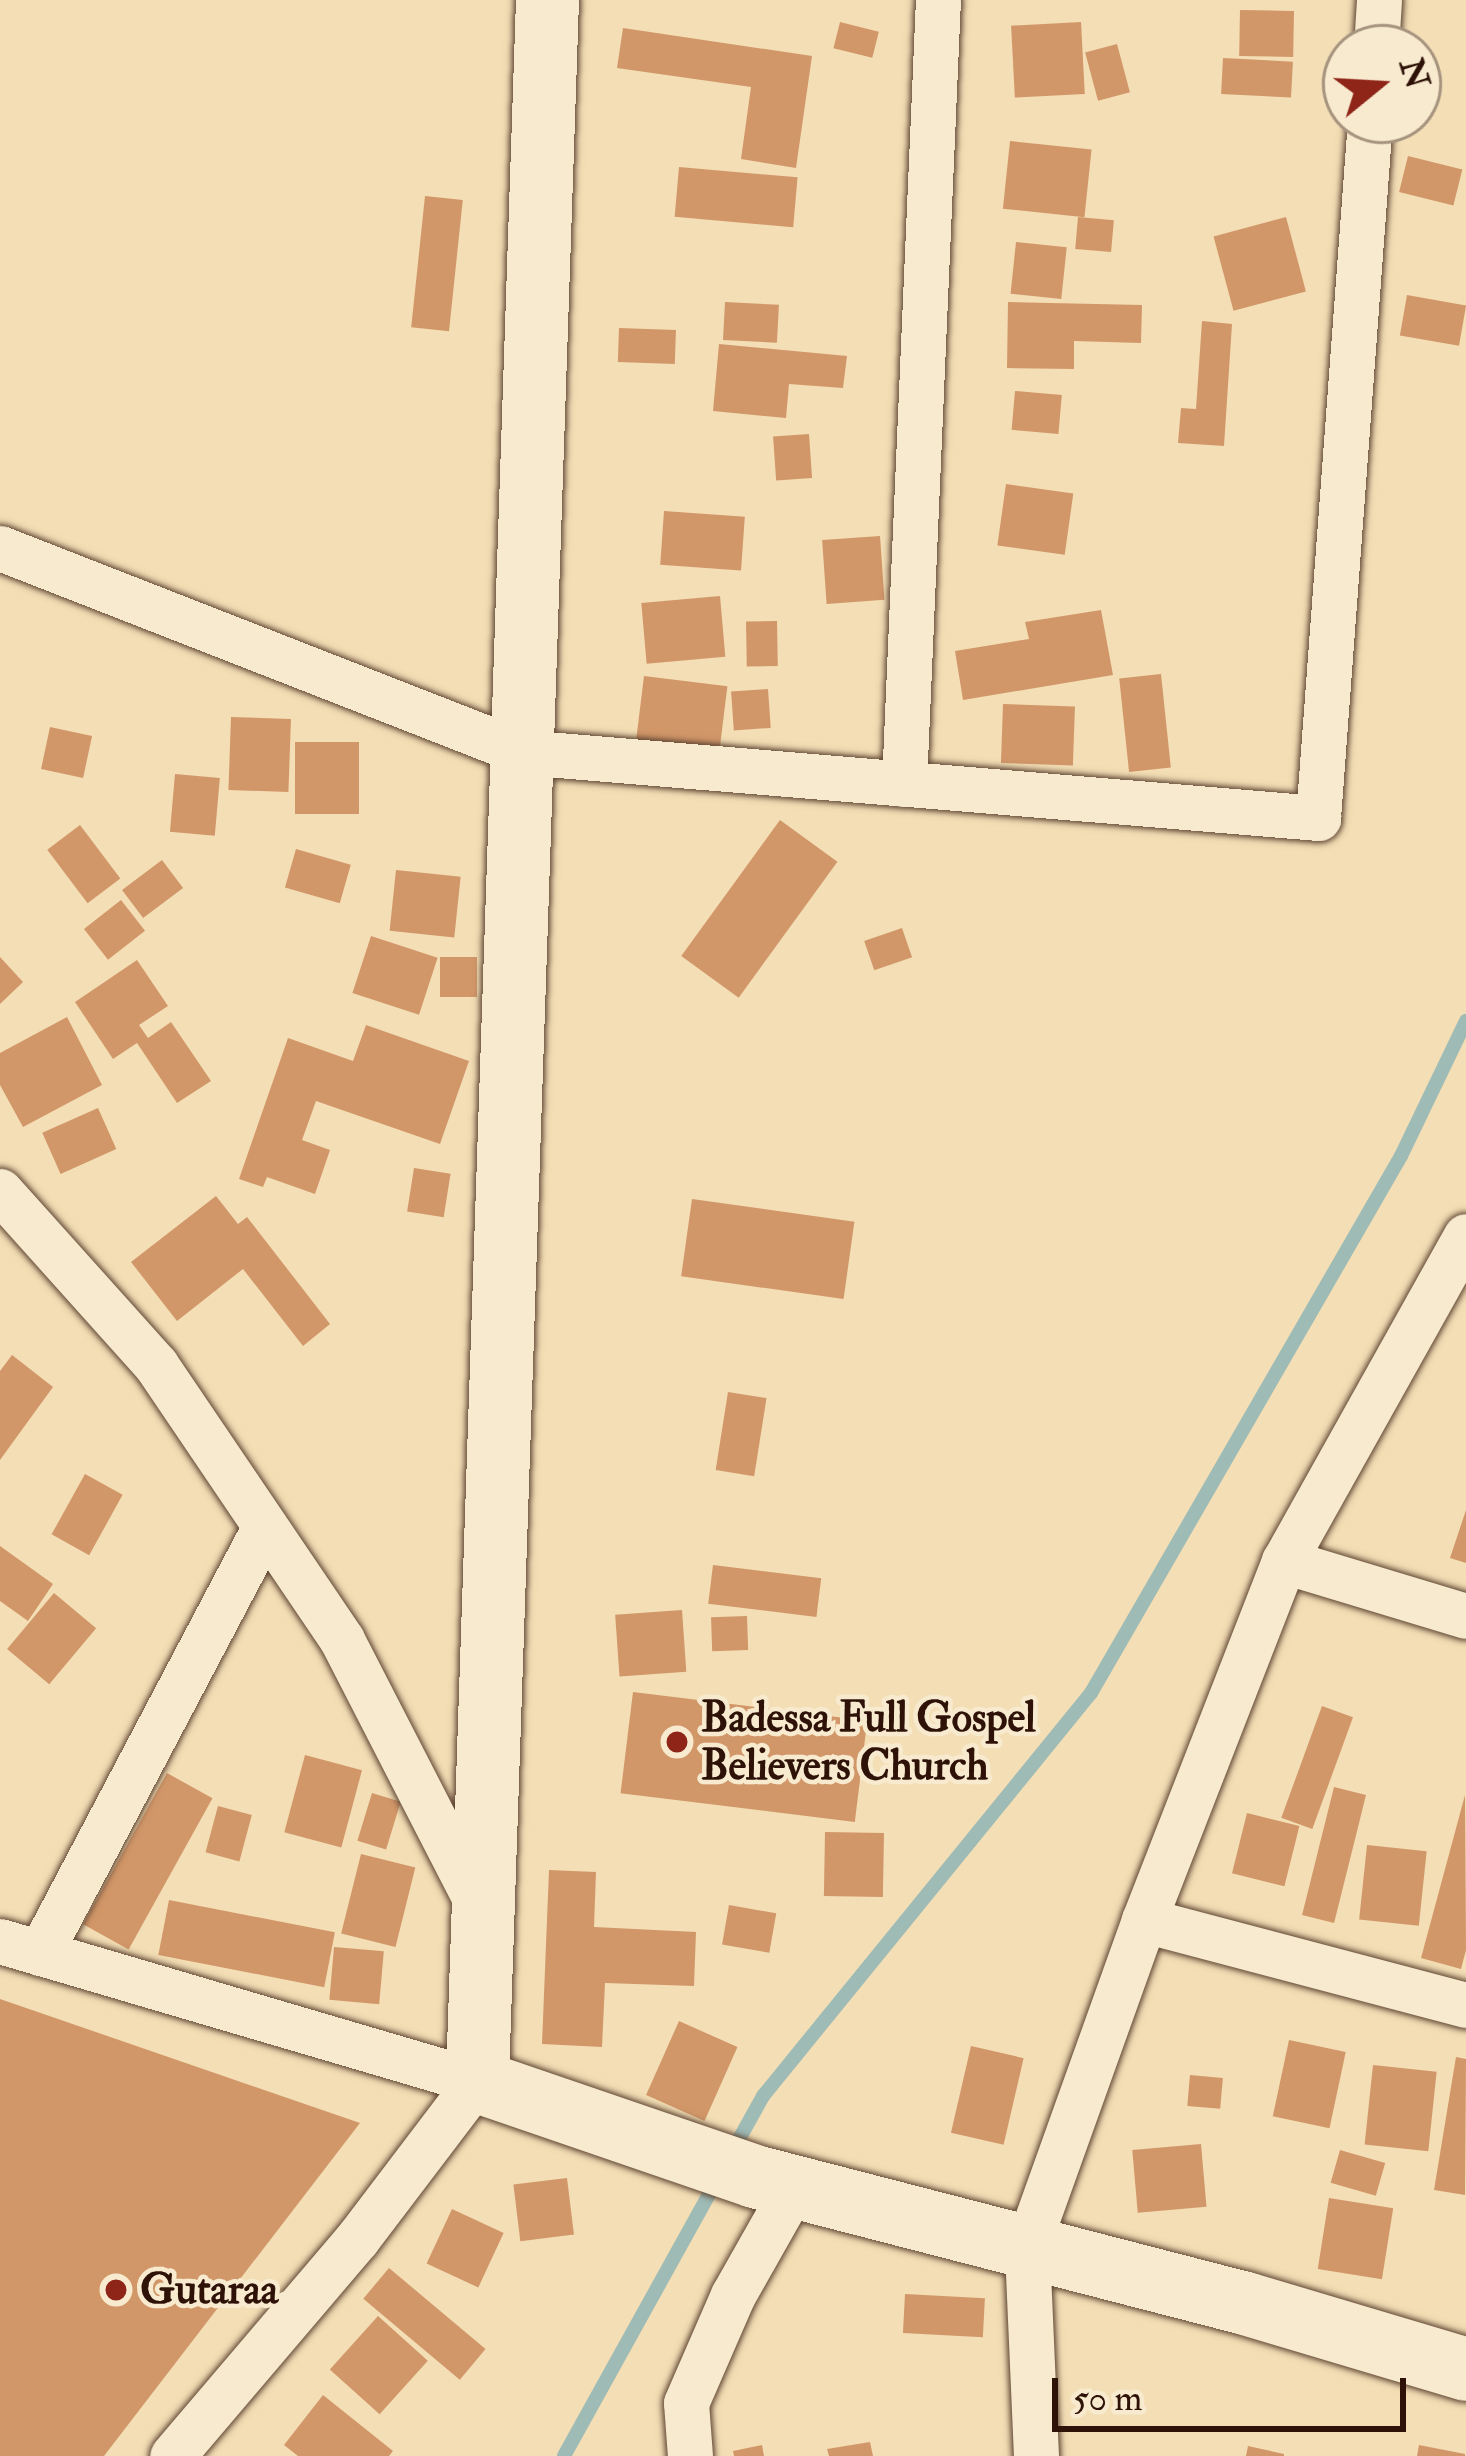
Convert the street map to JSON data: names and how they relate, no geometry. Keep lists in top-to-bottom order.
{
  "places": ["Badessa Full Gospel Believers Church", "Gutaraa"],
  "scale_bar": "50 m",
  "north": "right"
}
